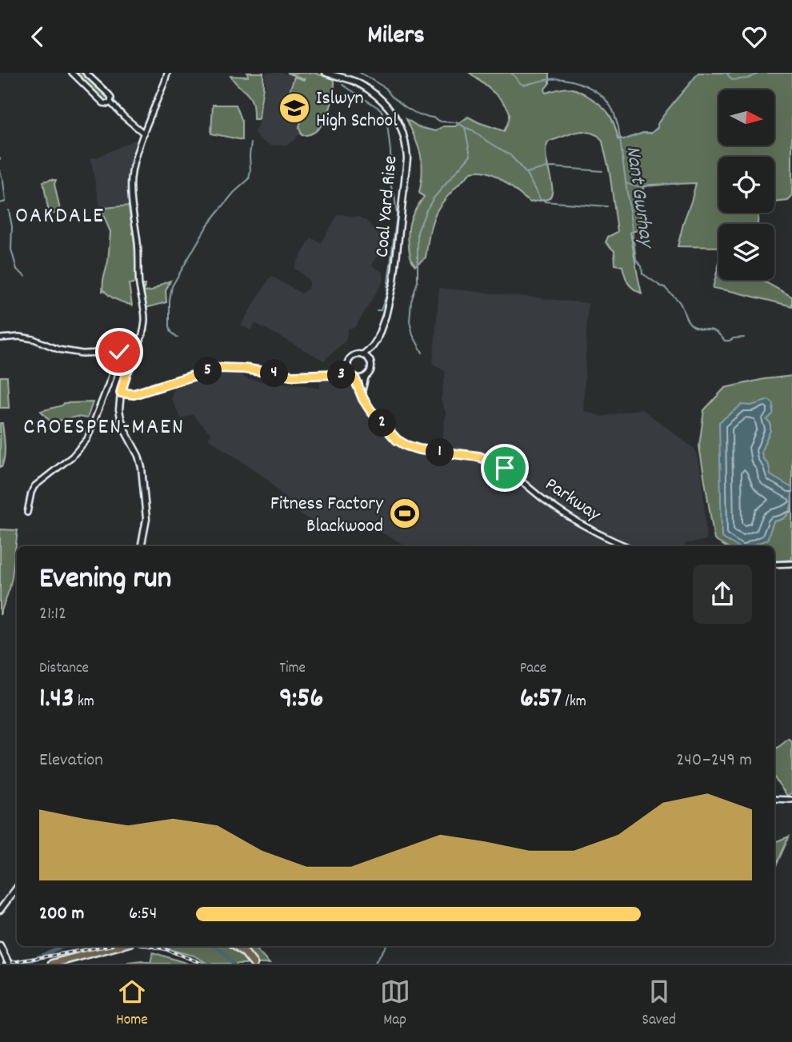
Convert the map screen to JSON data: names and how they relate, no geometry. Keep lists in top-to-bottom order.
{
  "streets": {
    "main road": ["Coal Yard Rise"],
    "street": ["Parkway"]
  },
  "crossings": [
    ["Coal Yard Rise", "Parkway"]
  ],
  "districts": ["OAKDALE", "CROESPEN-MAEN"],
  "water": ["Nant Gwrhay"],
  "places": {
    "school or university": ["Islwyn High School"],
    "sports": ["Fitness Factory Blackwood"]
  },
  "north": "right",
  "page": {
    "header": "Milers",
    "pins": [
      "5",
      "4",
      "3",
      "2",
      "1"
    ],
    "heading": ["Evening run", "21:12"],
    "stats": [
      ["Distance", "1.43 km"],
      ["Time", "9:56"],
      ["Pace", "6:57 /km"]
    ],
    "chart": ["Elevation", "240–249 m"],
    "list": [
      {
        "name": "200 m",
        "note": "6:54"
      }
    ],
    "tabs": ["Home", "Map", "Saved"]
  }
}
